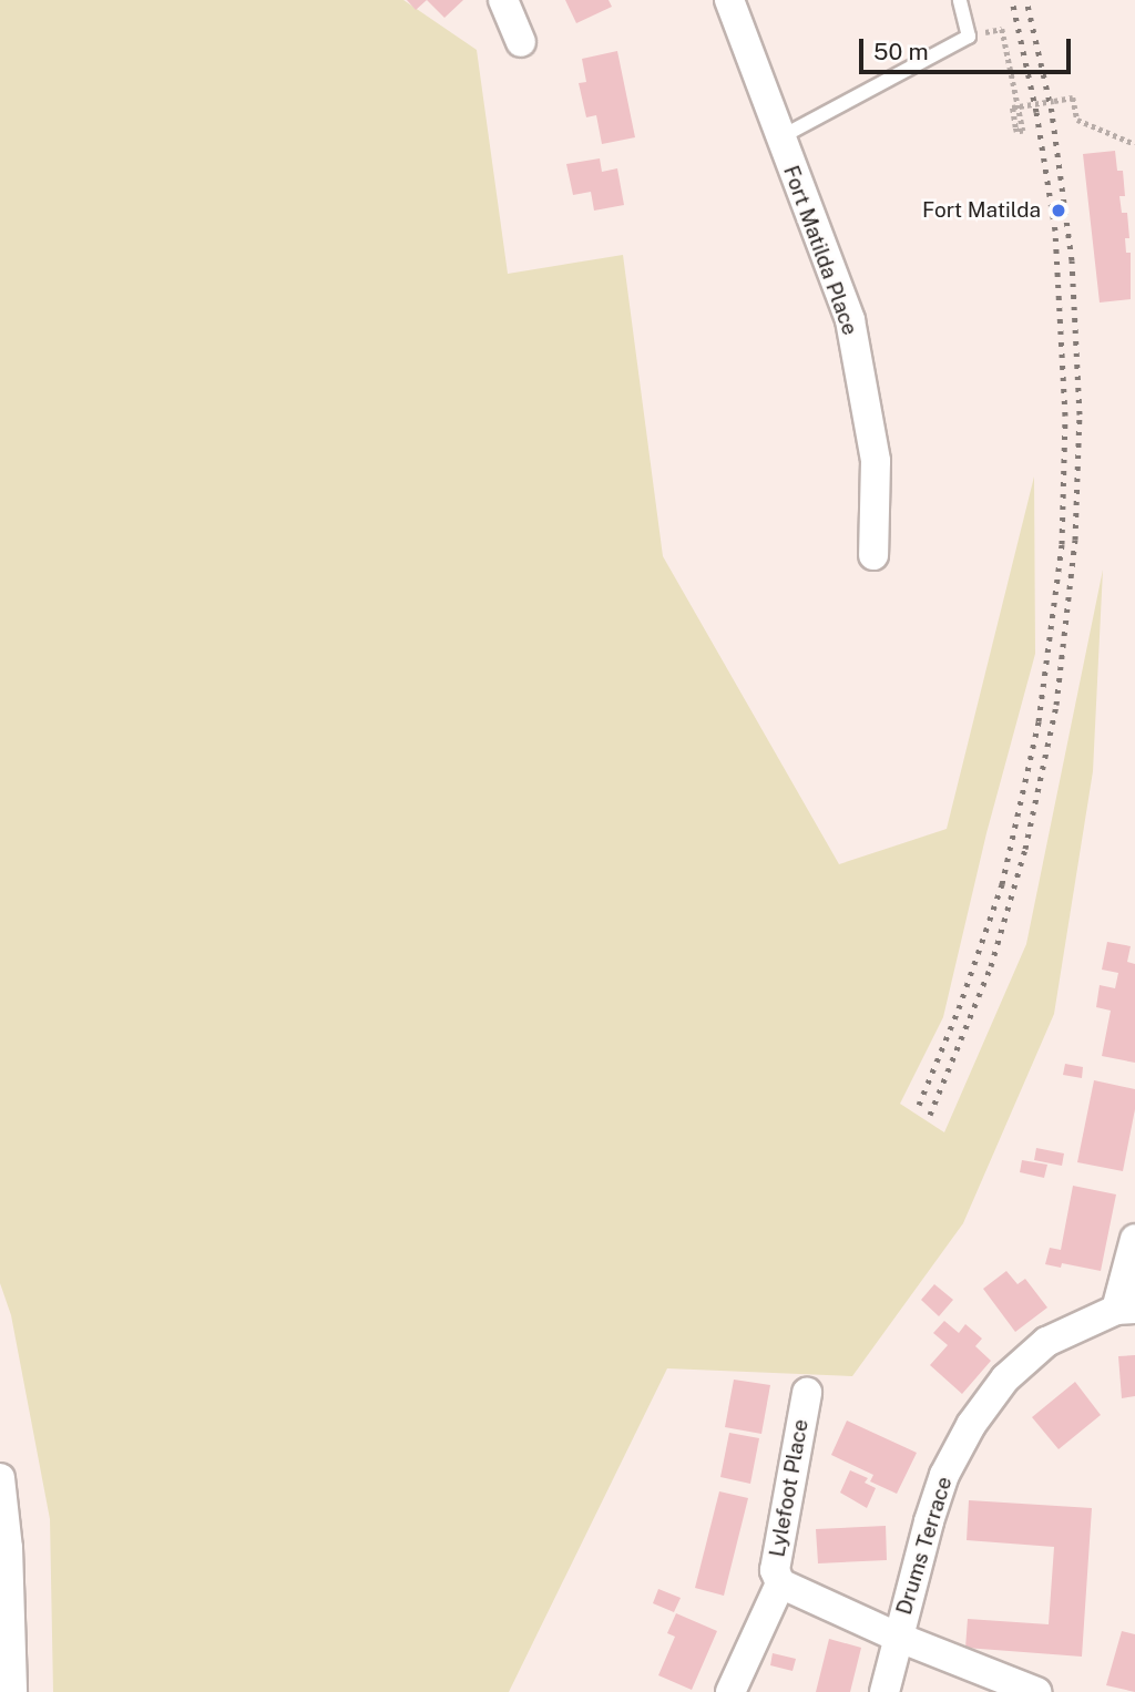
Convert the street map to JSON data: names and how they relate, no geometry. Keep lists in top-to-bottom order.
{
  "streets": {
    "street": ["Fort Matilda Place", "Lylefoot Place", "Drums Terrace"]
  },
  "places": ["Fort Matilda"],
  "scale_bar": "50 m"
}
